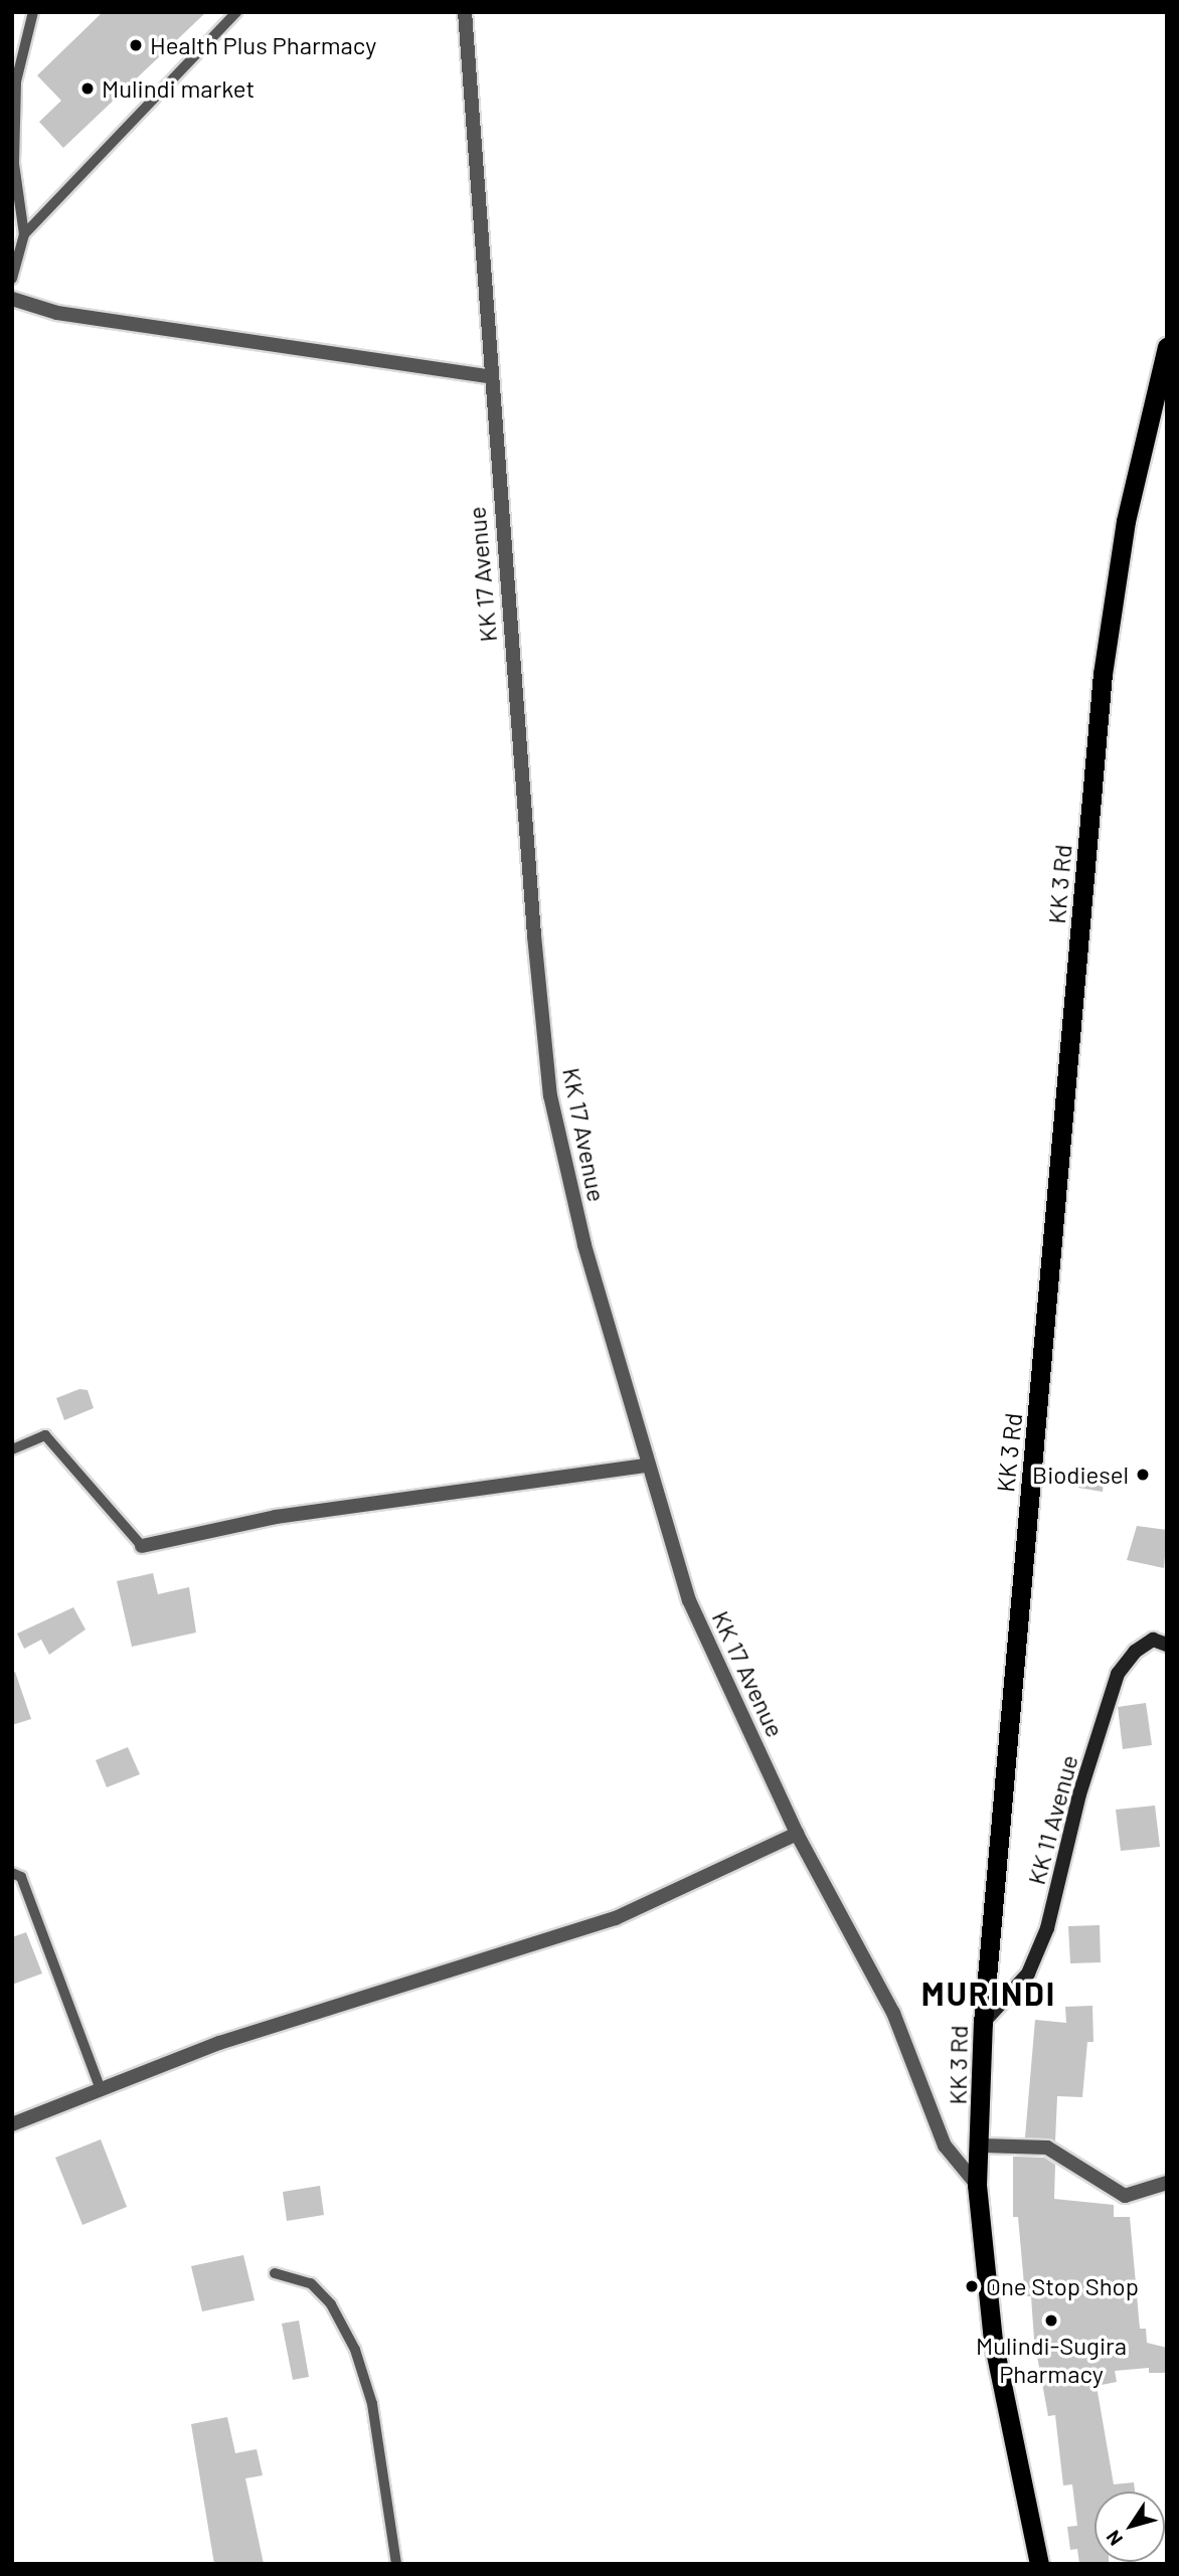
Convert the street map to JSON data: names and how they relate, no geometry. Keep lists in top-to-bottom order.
{
  "streets": {
    "highway": ["KK 3 Rd"],
    "main road": ["KK 11 Avenue"],
    "street": ["KK 17 Avenue"]
  },
  "crossings": [
    ["KK 17 Avenue", "KK 3 Rd"],
    ["KK 3 Rd", "KK 11 Avenue"]
  ],
  "districts": ["MURINDI"],
  "places": [
    "Health Plus Pharmacy",
    "Mulindi market",
    "Biodiesel",
    "One Stop Shop",
    "Mulindi-Sugira Pharmacy"
  ],
  "north": "bottom left"
}
